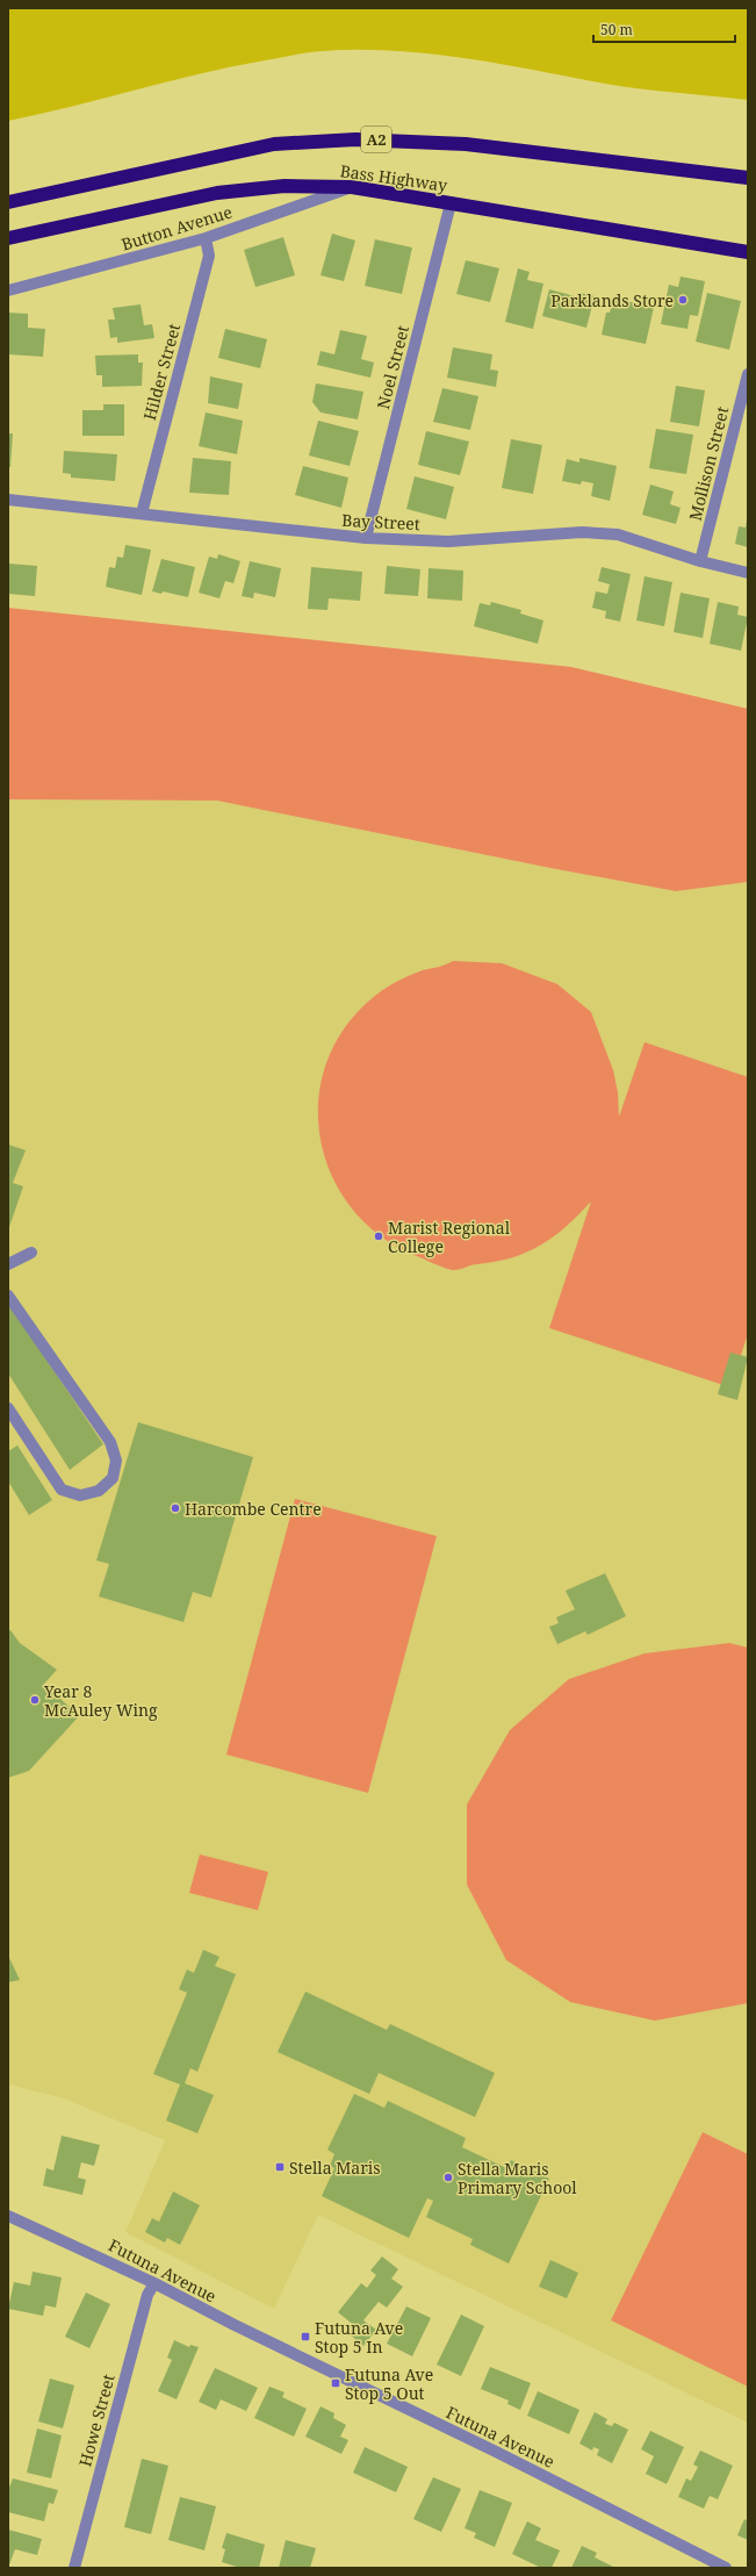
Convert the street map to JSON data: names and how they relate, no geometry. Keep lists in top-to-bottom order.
{
  "streets": {
    "highway": ["A2", "Bass Highway"],
    "street": [
      "Button Avenue",
      "Noel Street",
      "Hilder Street",
      "Mollison Street",
      "Bay Street",
      "Futuna Avenue",
      "Howe Street"
    ]
  },
  "crossings": [
    ["Bass Highway", "Button Avenue"],
    ["Bass Highway", "Noel Street"],
    ["Button Avenue", "Hilder Street"],
    ["Noel Street", "Bay Street"],
    ["Hilder Street", "Bay Street"],
    ["Mollison Street", "Bay Street"],
    ["Futuna Avenue", "Howe Street"]
  ],
  "places": {
    "other": [
      "Parklands Store",
      "Marist Regional College",
      "Harcombe Centre",
      "Year 8 McAuley Wing",
      "Stella Maris Primary School"
    ],
    "transit": ["Stella Maris", "Futuna Ave Stop 5 In", "Futuna Ave Stop 5 Out"]
  },
  "scale_bar": "50 m"
}
